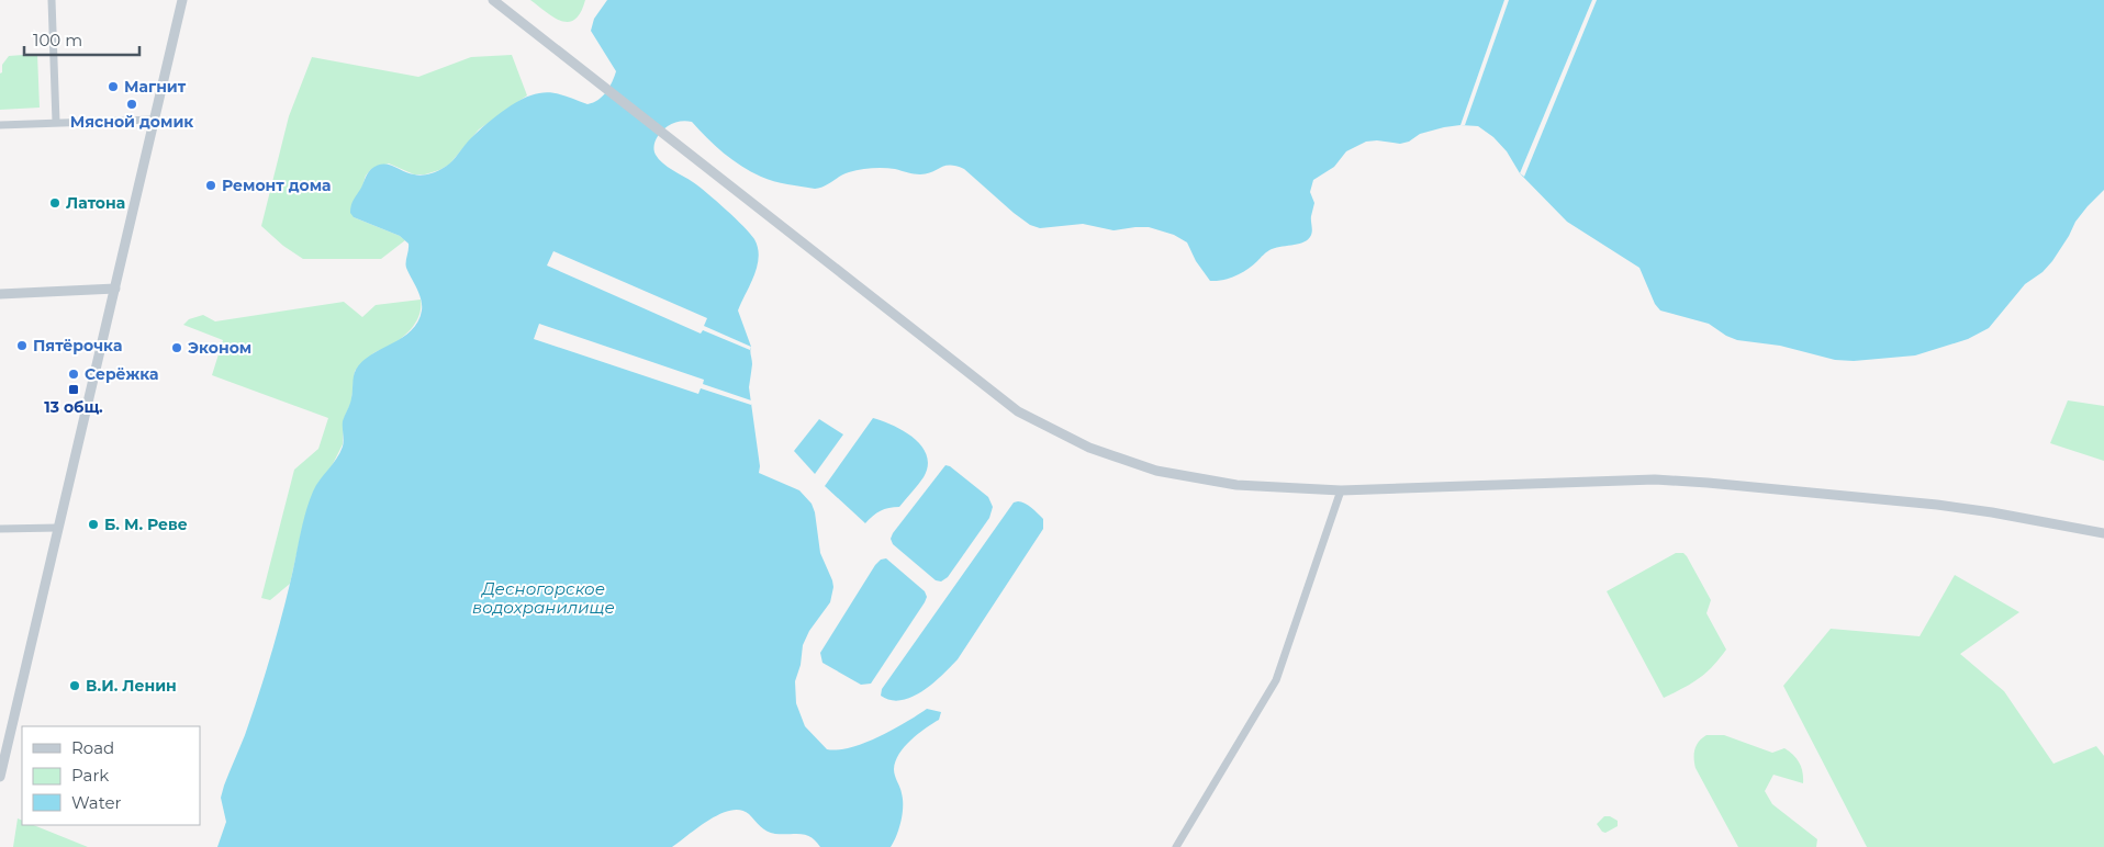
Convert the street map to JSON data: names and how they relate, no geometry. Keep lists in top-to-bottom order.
{
  "water": ["Десногорское водохранилище"],
  "places": {
    "other": [
      "Магнит",
      "Мясной домик",
      "Ремонт дома",
      "Латона",
      "Пятёрочка",
      "Эконом",
      "Серёжка",
      "Б. М. Реве",
      "В.И. Ленин"
    ],
    "transit": ["13 общ."]
  },
  "legend": ["Road", "Park", "Water"],
  "scale_bar": "100 m"
}
